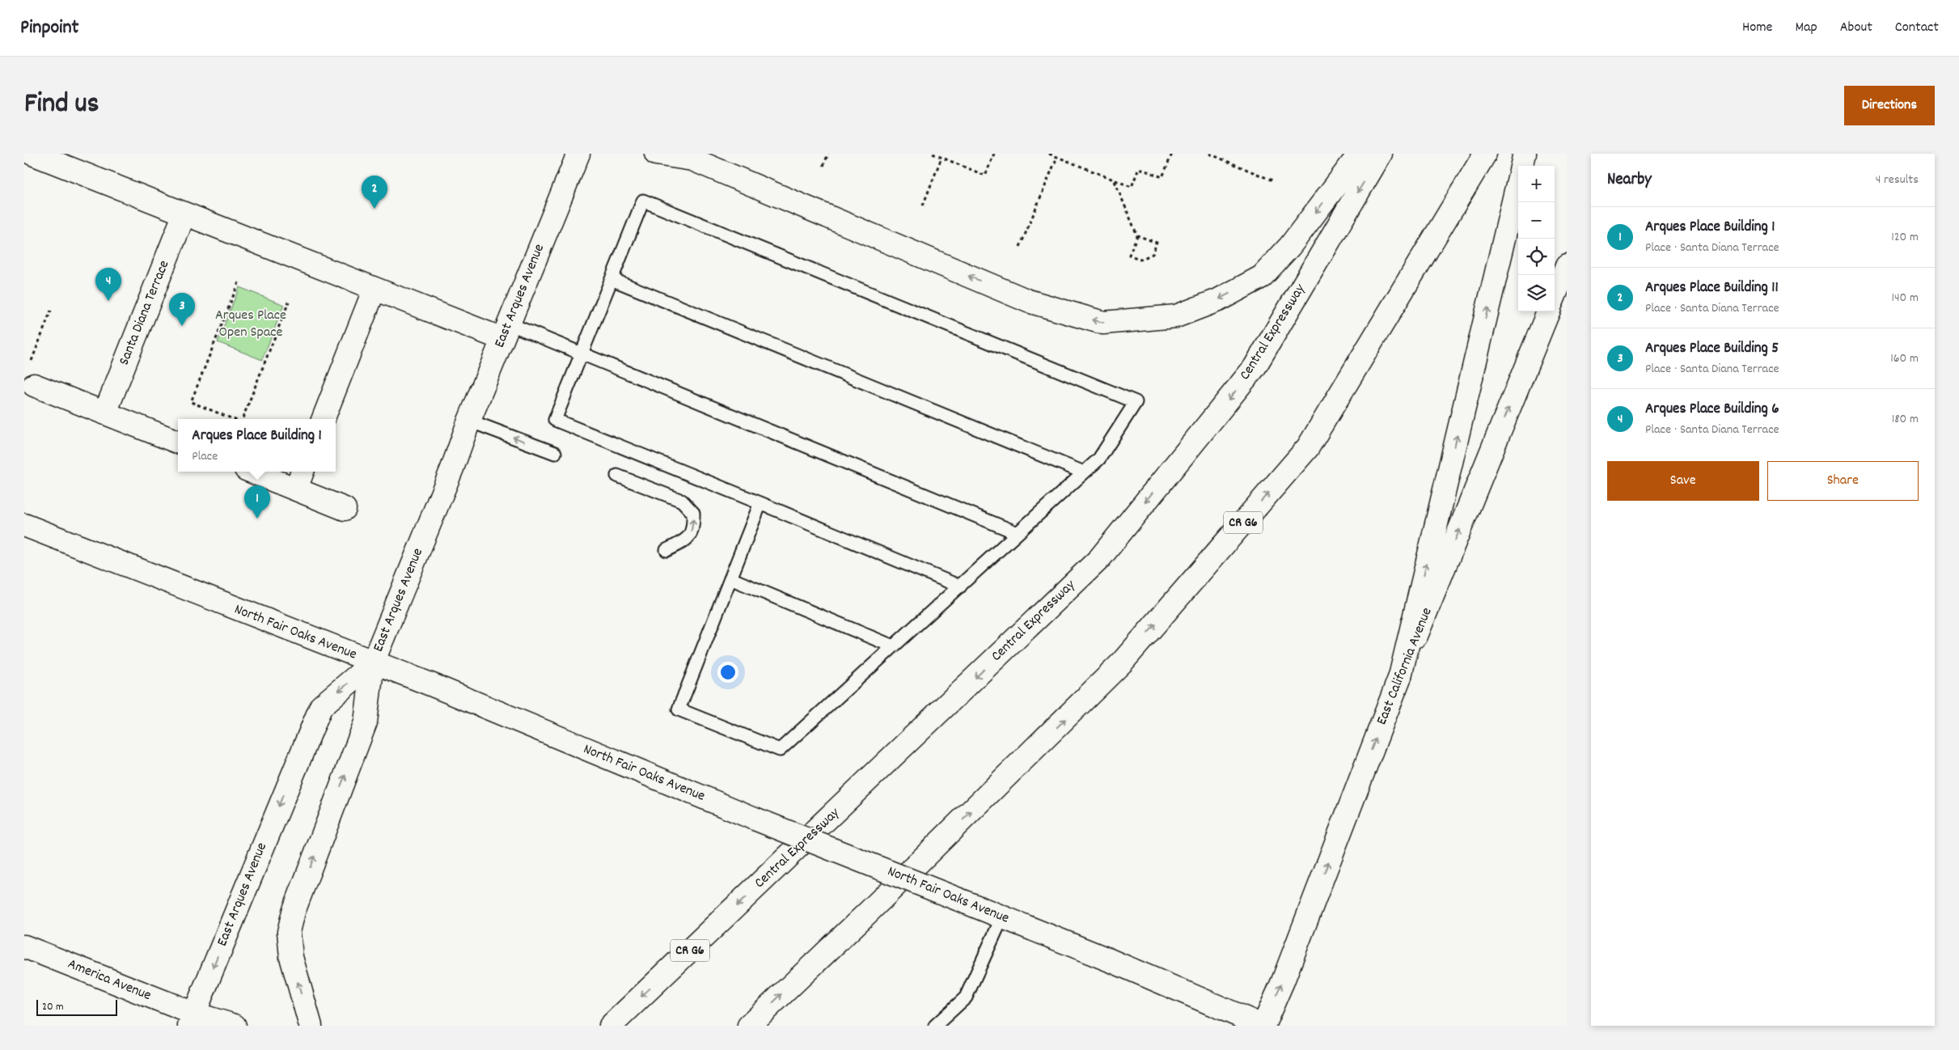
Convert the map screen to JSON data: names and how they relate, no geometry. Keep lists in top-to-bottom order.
{
  "streets": {
    "main road": [
      "East Arques Avenue",
      "Santa Diana Terrace",
      "Central Expressway",
      "CR G6",
      "North Fair Oaks Avenue",
      "East California Avenue",
      "America Avenue"
    ]
  },
  "crossings": [
    ["East Arques Avenue", "North Fair Oaks Avenue"],
    ["East Arques Avenue", "America Avenue"],
    ["North Fair Oaks Avenue", "East California Avenue"]
  ],
  "parks": ["Arques Place Open Space"],
  "scale_bar": "20 m",
  "page": {
    "header": "Pinpoint",
    "nav": [
      "Home",
      "Map",
      "About",
      "Contact"
    ],
    "title": "Find us",
    "buttons": [
      "Directions",
      ["Save", "Share"]
    ],
    "heading": ["Nearby", "4 results"],
    "map_buttons": ["+", "−"],
    "pins": [
      "2",
      "4",
      "3",
      "1"
    ],
    "list": [
      {
        "mark": "1",
        "name": "Arques Place Building 1",
        "note": "Place · Santa Diana Terrace",
        "value": "120 m"
      },
      {
        "mark": "2",
        "name": "Arques Place Building 11",
        "note": "Place · Santa Diana Terrace",
        "value": "140 m"
      },
      {
        "mark": "3",
        "name": "Arques Place Building 5",
        "note": "Place · Santa Diana Terrace",
        "value": "160 m"
      },
      {
        "mark": "4",
        "name": "Arques Place Building 6",
        "note": "Place · Santa Diana Terrace",
        "value": "180 m"
      }
    ],
    "popup": ["Arques Place Building 1", "Place"],
    "scale": "20 m"
  }
}
